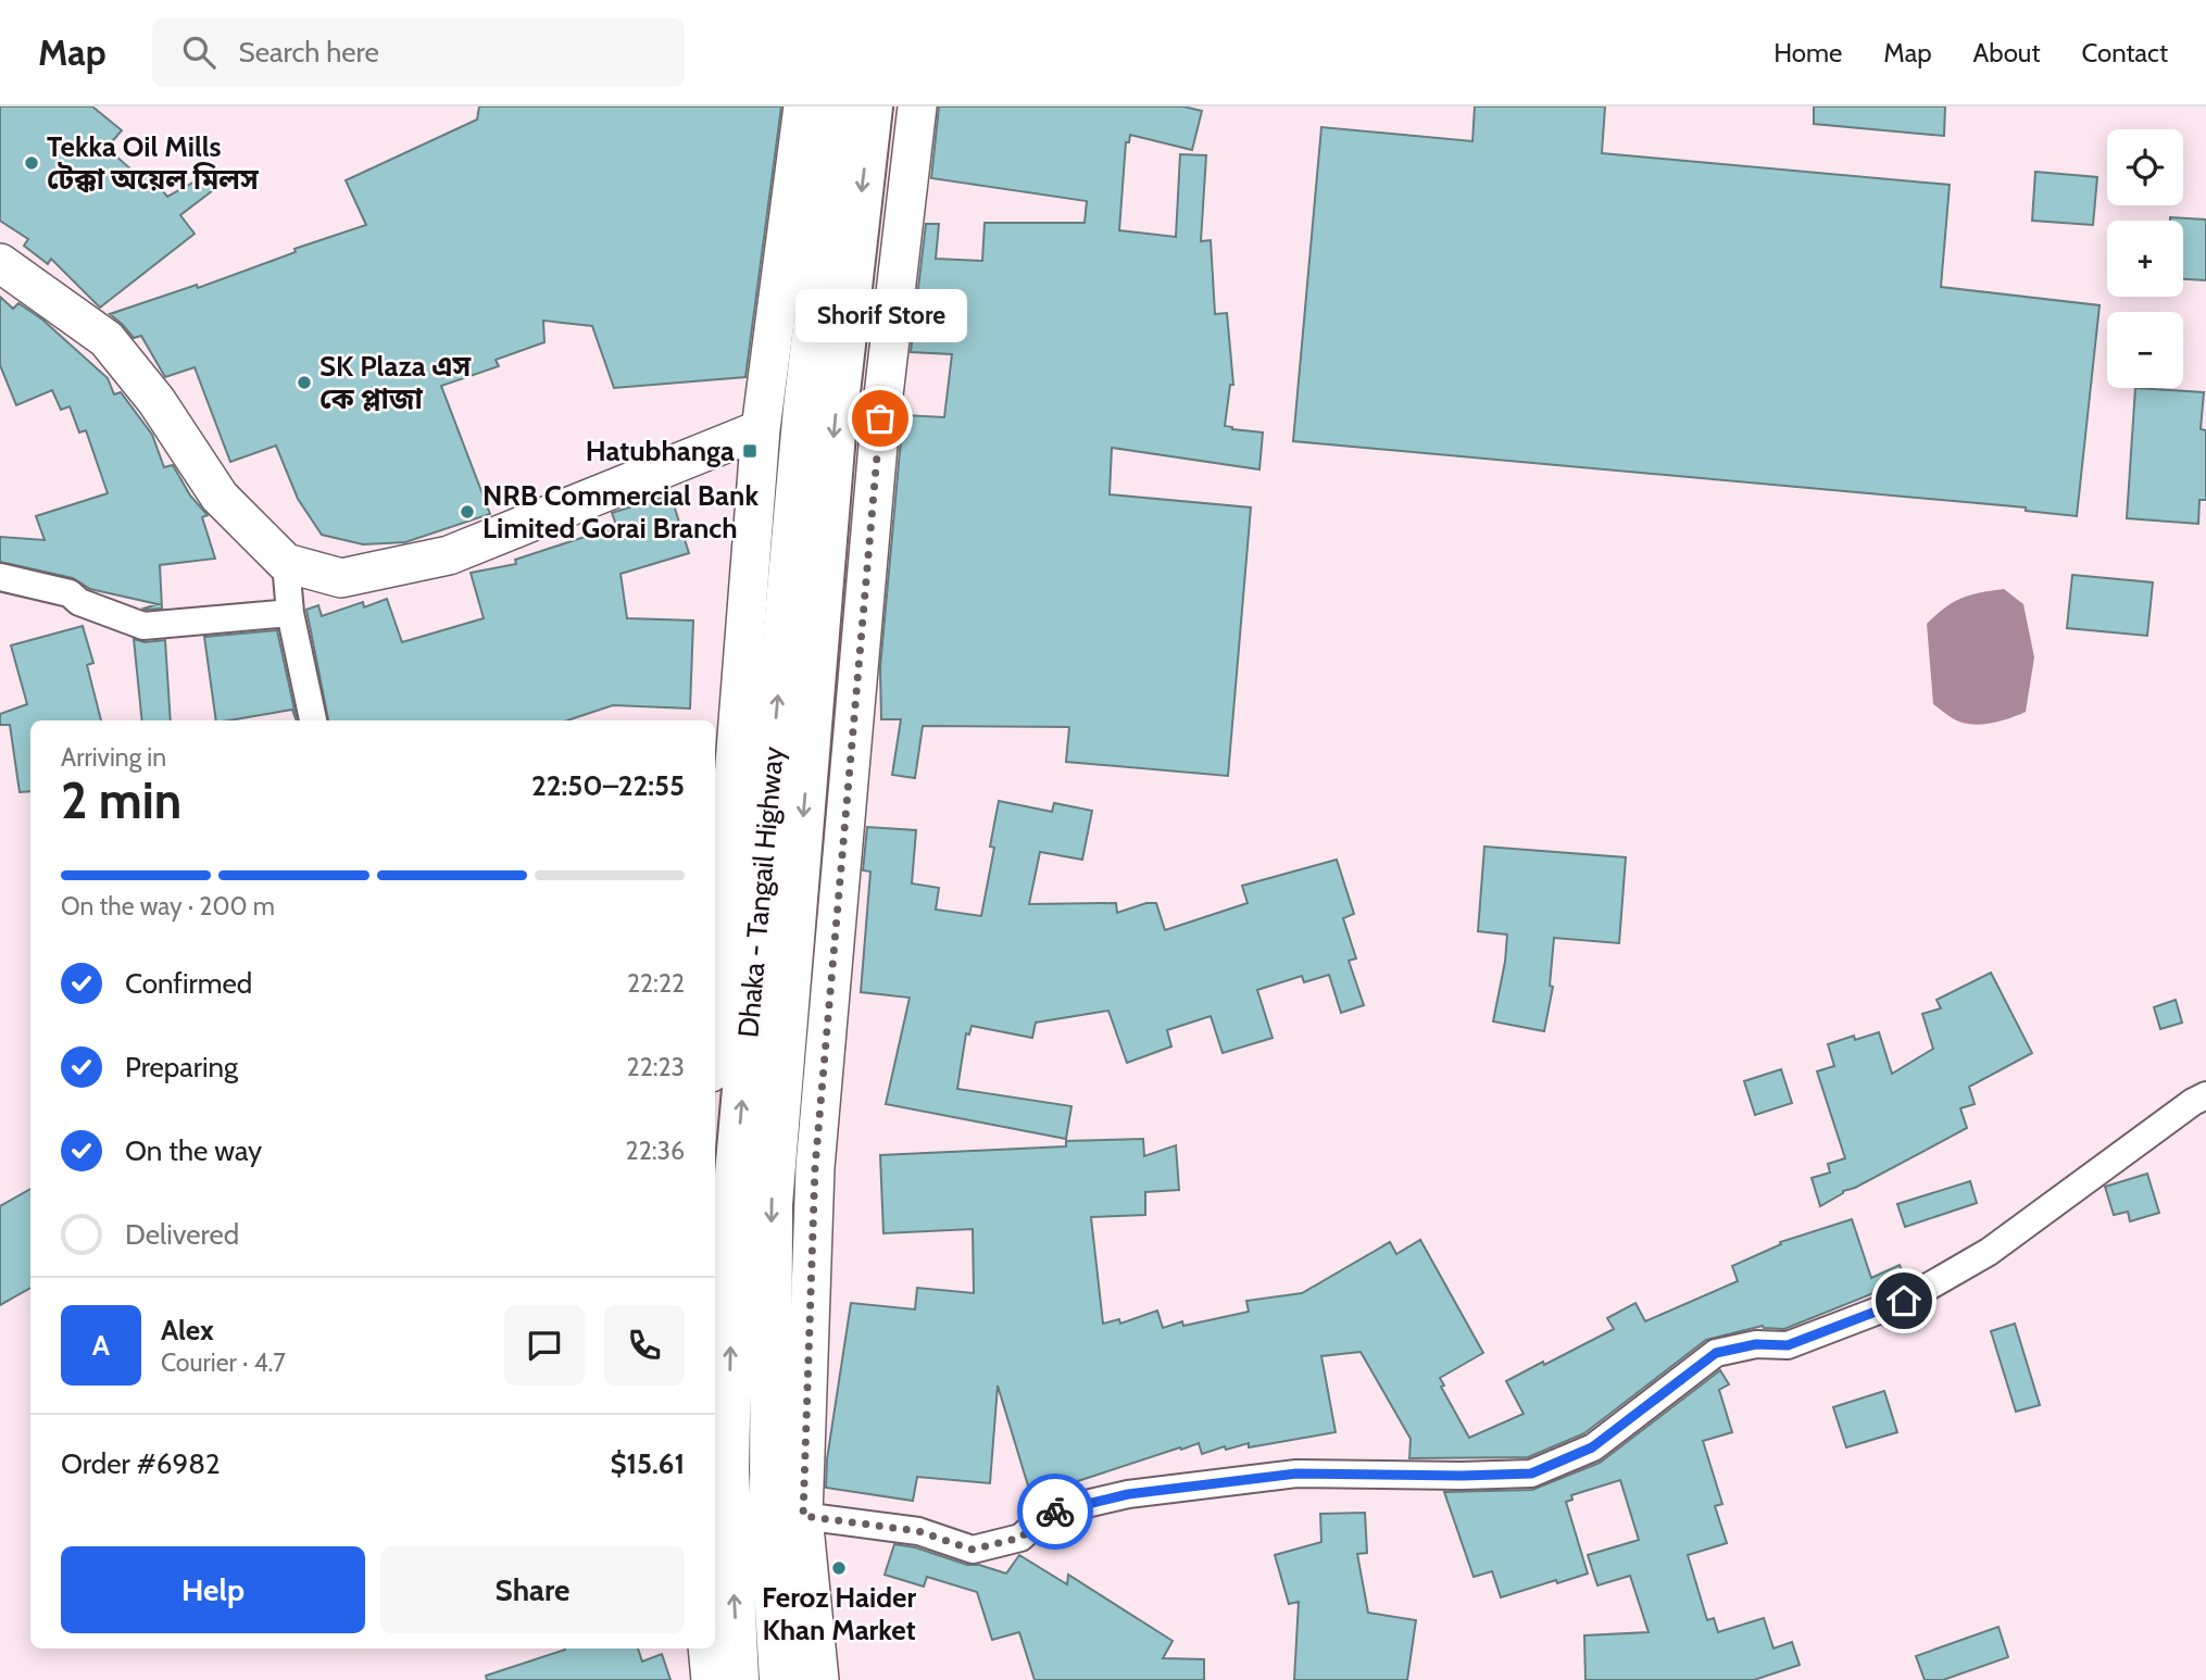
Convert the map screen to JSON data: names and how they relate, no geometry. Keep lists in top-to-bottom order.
{
  "streets": {
    "highway": ["Dhaka - Tangail Highway"]
  },
  "places": {
    "other": [
      "Tekka Oil Mills টেক্কা অয়েল মিলস",
      "SK Plaza এস কে প্লাজা",
      "Shorif Store",
      "NRB Commercial Bank Limited Gorai Branch",
      "Feroz Haider Khan Market"
    ],
    "transit": ["Hatubhanga"]
  },
  "page": {
    "header": "Map",
    "search": "Search here",
    "nav": [
      "Home",
      "Map",
      "About",
      "Contact"
    ],
    "map_buttons": ["+", "−"],
    "bubble": "Shorif Store",
    "heading": ["2 min", "Arriving in", "22:50–22:55"],
    "panel": [
      "Alex",
      "Courier · 4.7",
      "Order #6982",
      "$15.61"
    ],
    "bar": "On the way · 200 m",
    "list": [
      ["Confirmed", "22:22"],
      ["Preparing", "22:23"],
      ["On the way", "22:36"],
      "Delivered"
    ],
    "round": "A",
    "buttons": ["Help", "Share"]
  }
}
